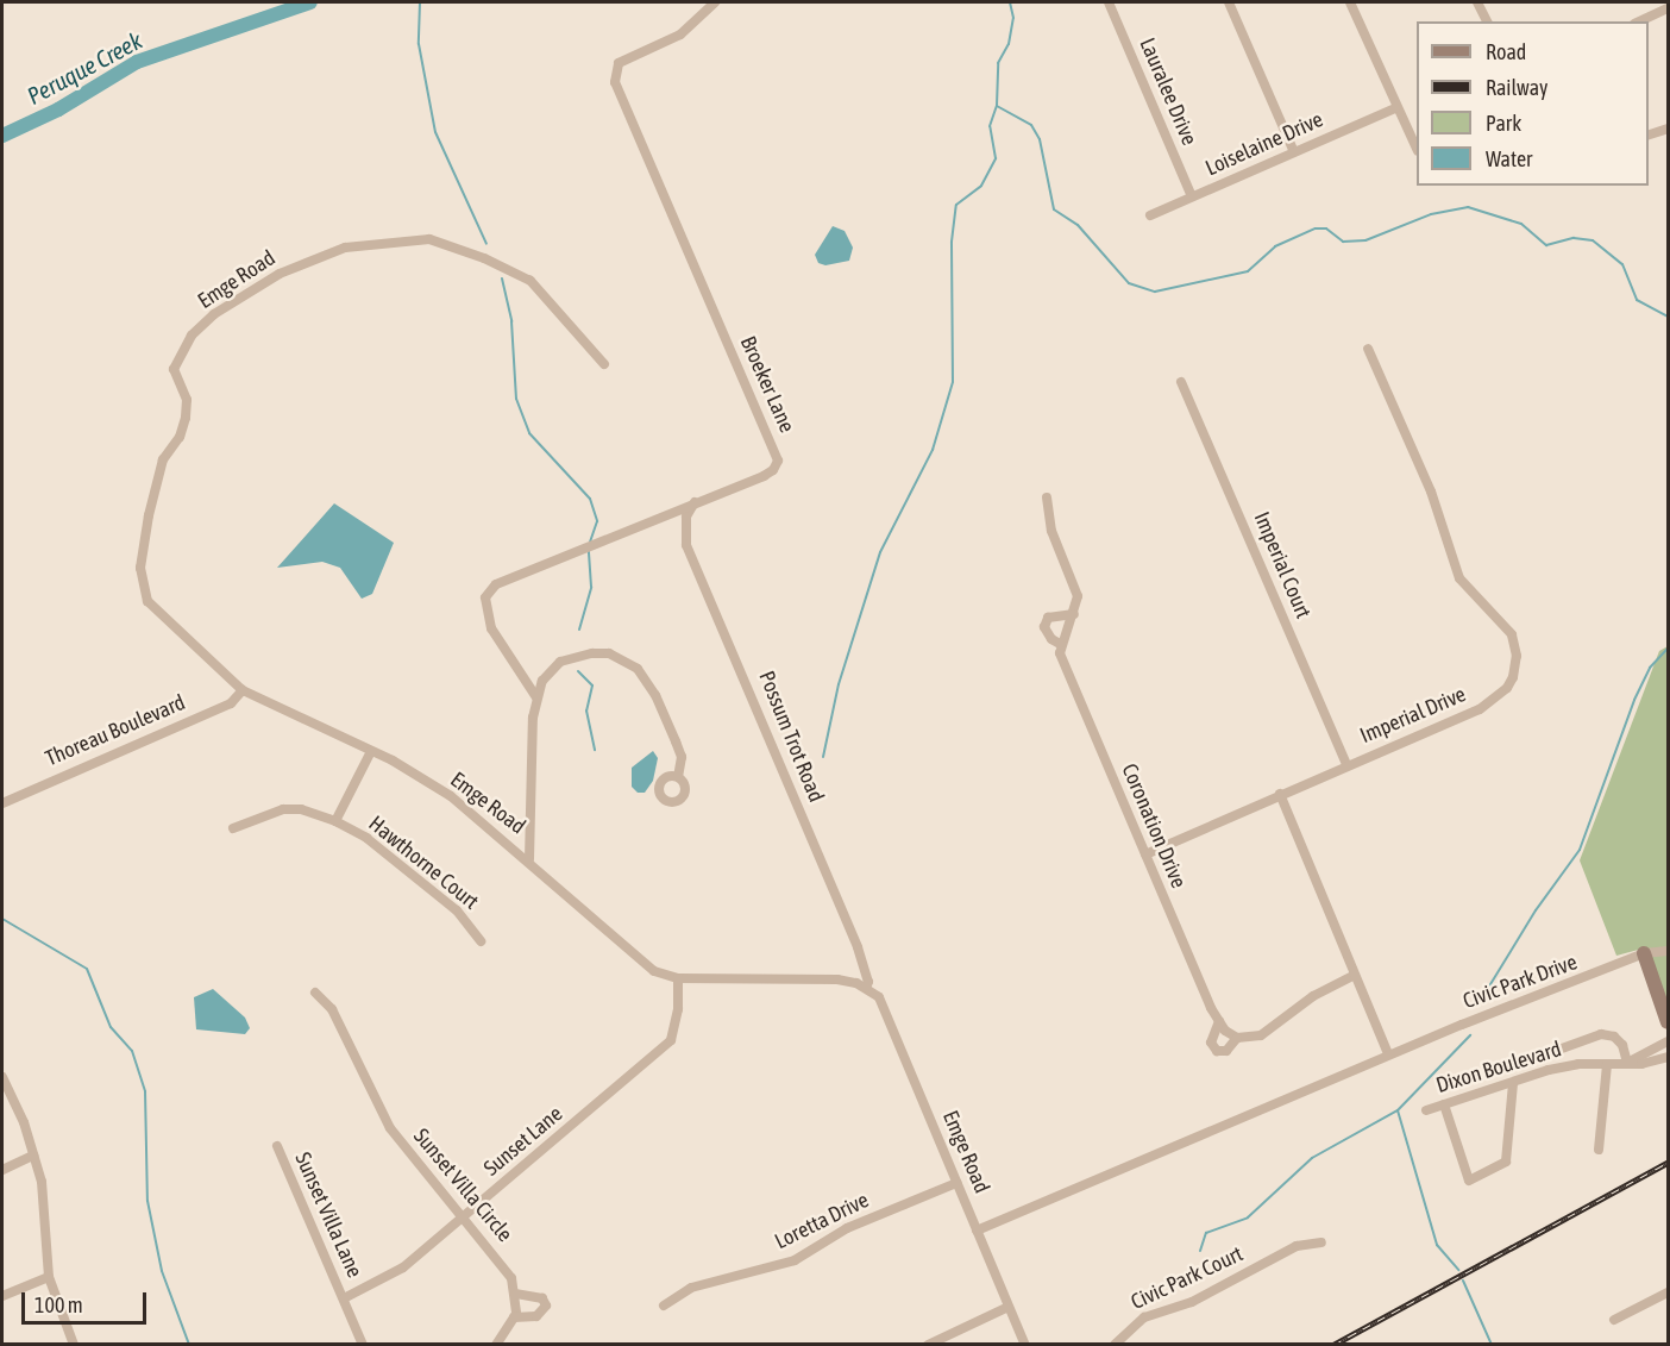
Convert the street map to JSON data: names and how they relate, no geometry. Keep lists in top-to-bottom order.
{
  "streets": {
    "street": [
      "Lauralee Drive",
      "Loiselaine Drive",
      "Emge Road",
      "Broeker Lane",
      "Imperial Court",
      "Imperial Drive",
      "Thoreau Boulevard",
      "Possum Trot Road",
      "Coronation Drive",
      "Hawthorne Court",
      "Civic Park Drive",
      "Dixon Boulevard",
      "Sunset Lane",
      "Sunset Villa Circle",
      "Sunset Villa Lane",
      "Loretta Drive",
      "Civic Park Court"
    ]
  },
  "crossings": [
    ["Lauralee Drive", "Loiselaine Drive"],
    ["Emge Road", "Thoreau Boulevard"],
    ["Emge Road", "Possum Trot Road"],
    ["Emge Road", "Sunset Lane"],
    ["Emge Road", "Loretta Drive"],
    ["Broeker Lane", "Possum Trot Road"],
    ["Imperial Court", "Imperial Drive"],
    ["Imperial Drive", "Coronation Drive"],
    ["Sunset Lane", "Sunset Villa Circle"],
    ["Sunset Lane", "Sunset Villa Lane"]
  ],
  "water": ["Peruque Creek"],
  "legend": [
    "Road",
    "Railway",
    "Park",
    "Water"
  ],
  "scale_bar": "100 m"
}
